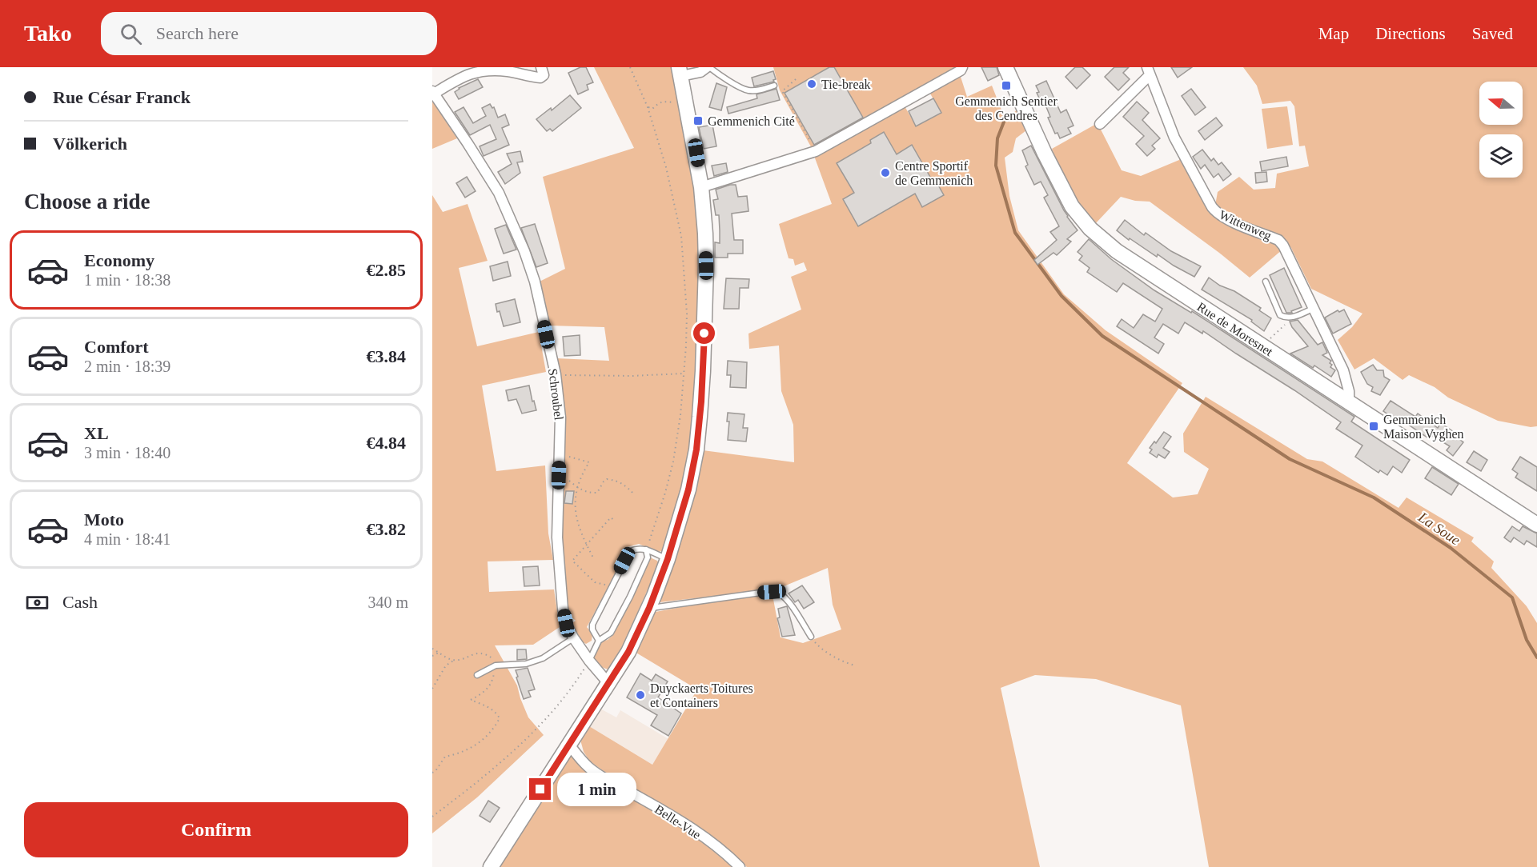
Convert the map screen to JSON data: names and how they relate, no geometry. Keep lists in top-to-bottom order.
{
  "streets": {
    "main road": ["Rue de Moresnet"],
    "street": ["Wittenweg", "Schroubel", "Belle-Vue"]
  },
  "crossings": [
    ["Wittenweg", "Rue de Moresnet"]
  ],
  "water": ["La Soue"],
  "places": {
    "other": ["Tie-break", "Centre Sportif de Gemmenich", "Duyckaerts Toitures et Containers"],
    "transit": ["Gemmenich Sentier des Cendres", "Gemmenich Cité", "Gemmenich Maison Vyghen"]
  },
  "north": "left",
  "page": {
    "header": "Tako",
    "search": "Search here",
    "nav": ["Map", "Directions", "Saved"],
    "banner": ["Rue César Franck", "Völkerich"],
    "heading": "Choose a ride",
    "list": [
      {
        "name": "Economy",
        "note": "1 min · 18:38",
        "value": "€2.85"
      },
      {
        "name": "Comfort",
        "note": "2 min · 18:39",
        "value": "€3.84"
      },
      {
        "name": "XL",
        "note": "3 min · 18:40",
        "value": "€4.84"
      },
      {
        "name": "Moto",
        "note": "4 min · 18:41",
        "value": "€3.82"
      }
    ],
    "pay": ["Cash", "340 m"],
    "bubble": "1 min",
    "buttons": "Confirm"
  }
}
